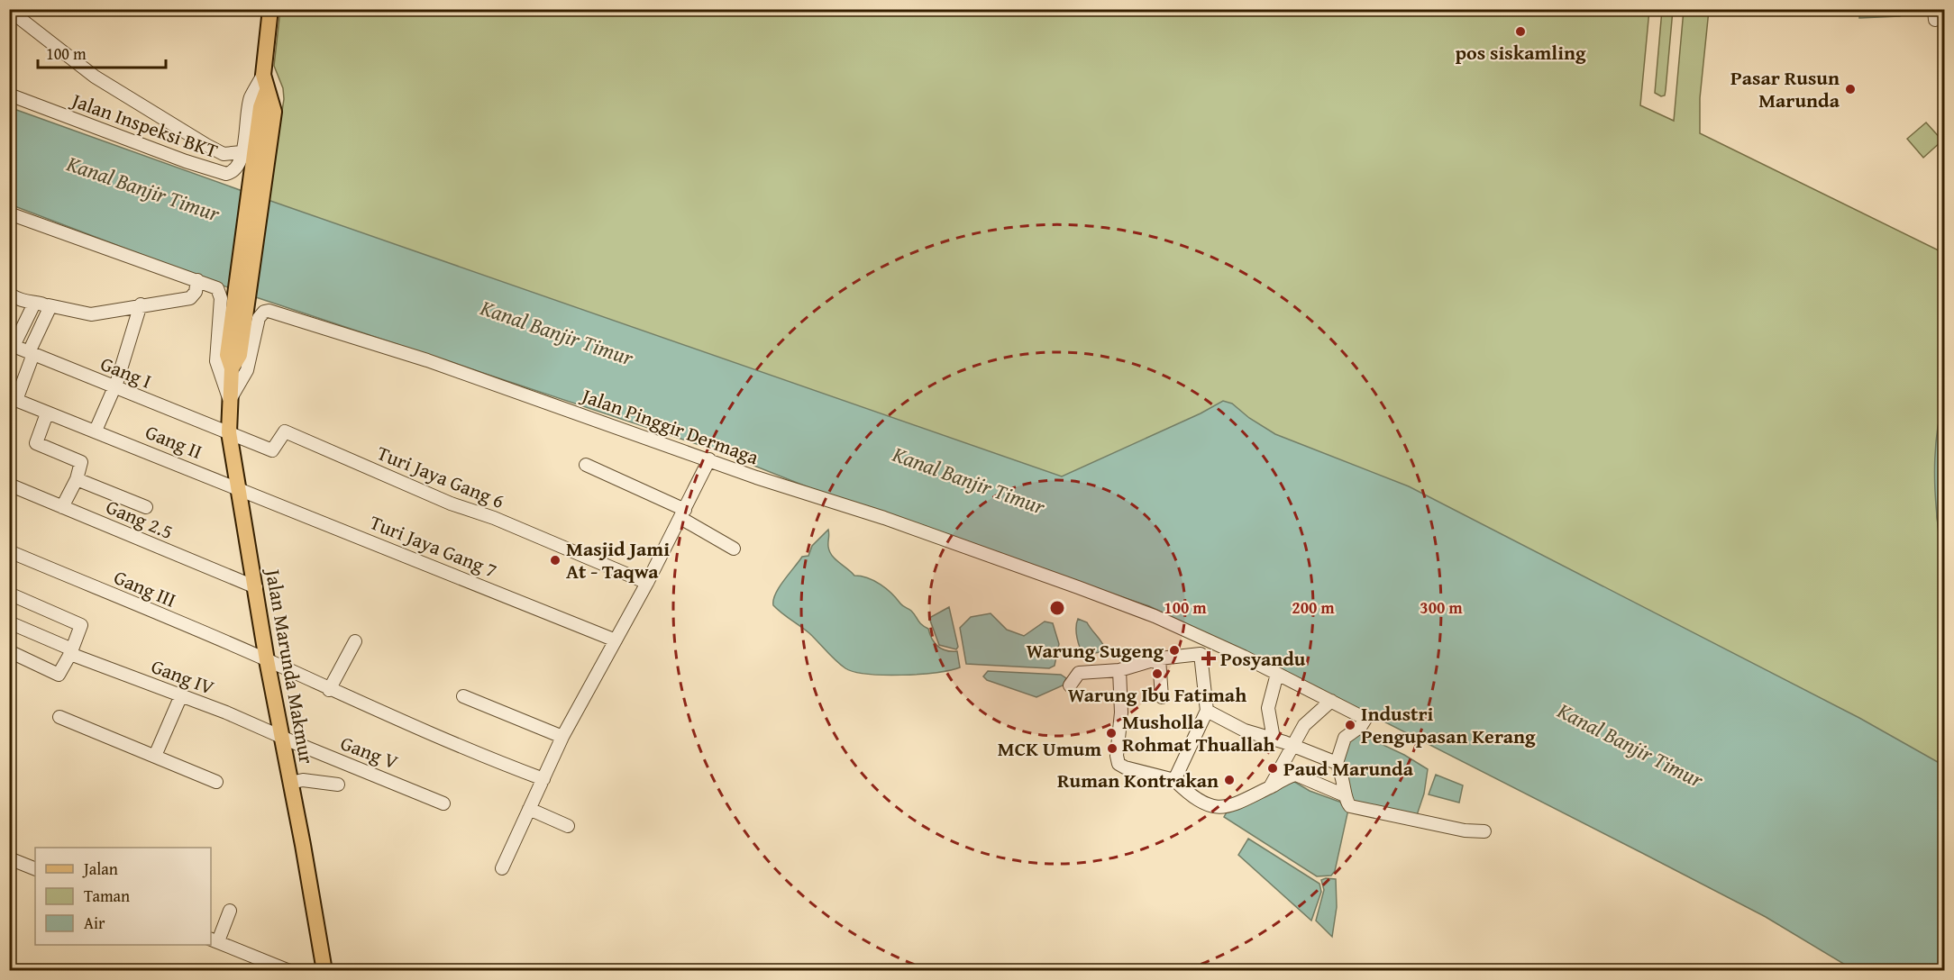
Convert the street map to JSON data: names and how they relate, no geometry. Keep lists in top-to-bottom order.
{
  "streets": {
    "main road": ["Jalan Marunda Makmur"],
    "street": [
      "Jalan Inspeksi BKT",
      "Gang I",
      "Jalan Pinggir Dermaga",
      "Gang II",
      "Turi Jaya Gang 6",
      "Gang 2.5",
      "Turi Jaya Gang 7",
      "Gang III",
      "Gang IV",
      "Gang V"
    ]
  },
  "crossings": [
    ["Jalan Inspeksi BKT", "Jalan Marunda Makmur"],
    ["Gang I", "Turi Jaya Gang 6"],
    ["Gang I", "Jalan Marunda Makmur"],
    ["Jalan Pinggir Dermaga", "Jalan Marunda Makmur"],
    ["Gang II", "Turi Jaya Gang 7"],
    ["Gang II", "Jalan Marunda Makmur"],
    ["Turi Jaya Gang 6", "Jalan Marunda Makmur"],
    ["Gang 2.5", "Jalan Marunda Makmur"],
    ["Turi Jaya Gang 7", "Jalan Marunda Makmur"],
    ["Gang III", "Jalan Marunda Makmur"],
    ["Jalan Marunda Makmur", "Gang IV"],
    ["Jalan Marunda Makmur", "Gang V"],
    ["Gang IV", "Gang V"]
  ],
  "water": ["Kanal Banjir Timur"],
  "places": {
    "other": [
      "pos siskamling",
      "Pasar Rusun Marunda",
      "Masjid Jami At - Taqwa",
      "Warung Sugeng",
      "Warung Ibu Fatimah",
      "Industri Pengupasan Kerang",
      "Musholla Rohmat Thuallah",
      "MCK Umum",
      "Paud Marunda",
      "Ruman Kontrakan"
    ],
    "health": ["Posyandu"]
  },
  "legend": ["Jalan", "Taman", "Air"],
  "scale_bar": "100 m",
  "rings": ["100 m", "200 m", "300 m"]
}
